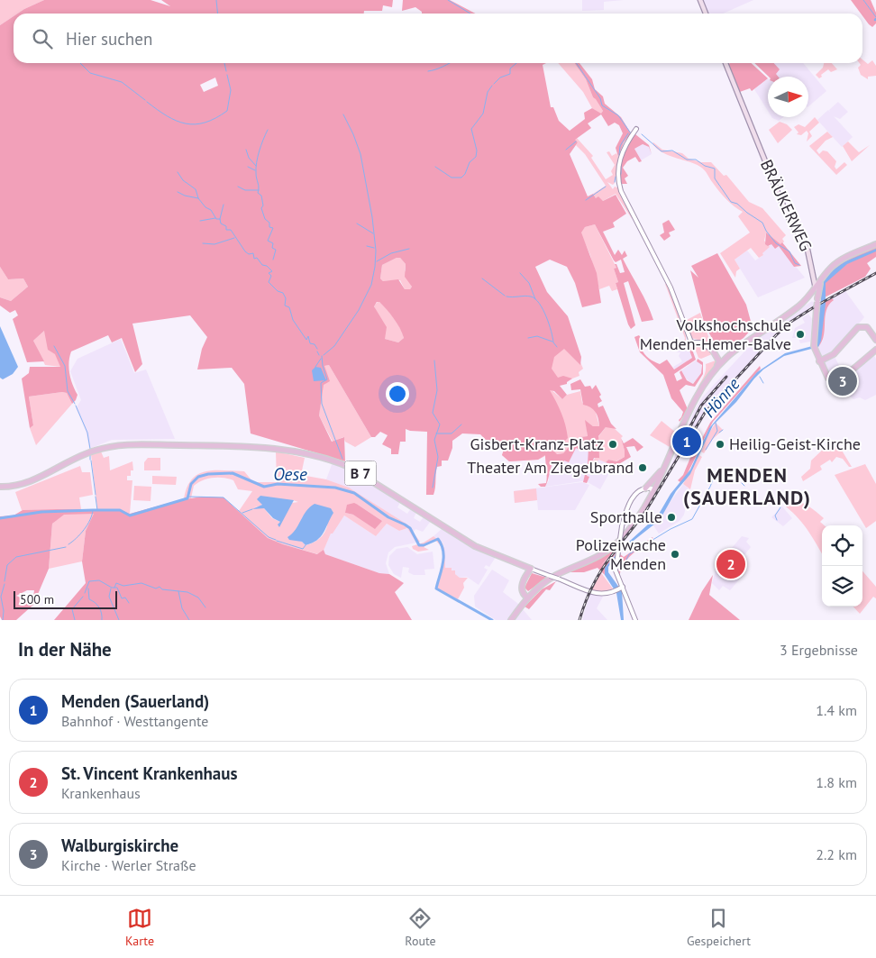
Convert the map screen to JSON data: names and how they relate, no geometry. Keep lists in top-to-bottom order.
{
  "streets": {
    "main road": ["BRÄUKERWEG", "B 7"]
  },
  "districts": ["MENDEN (SAUERLAND)"],
  "water": ["Hönne", "Oese"],
  "places": [
    "Volkshochschule Menden-Hemer-Balve",
    "Gisbert-Kranz-Platz",
    "Heilig-Geist-Kirche",
    "Theater Am Ziegelbrand",
    "Sporthalle",
    "Polizeiwache Menden"
  ],
  "scale_bar": "500 m",
  "north": "right",
  "page": {
    "search": "Hier suchen",
    "pins": ["3", "1", "2"],
    "scale": "500 m",
    "heading": ["In der Nähe", "3 Ergebnisse"],
    "list": [
      {
        "mark": "1",
        "name": "Menden (Sauerland)",
        "note": "Bahnhof · Westtangente",
        "value": "1.4 km"
      },
      {
        "mark": "2",
        "name": "St. Vincent Krankenhaus",
        "note": "Krankenhaus",
        "value": "1.8 km"
      },
      {
        "mark": "3",
        "name": "Walburgiskirche",
        "note": "Kirche · Werler Straße",
        "value": "2.2 km"
      }
    ],
    "nav": ["Karte", "Route", "Gespeichert"]
  }
}
